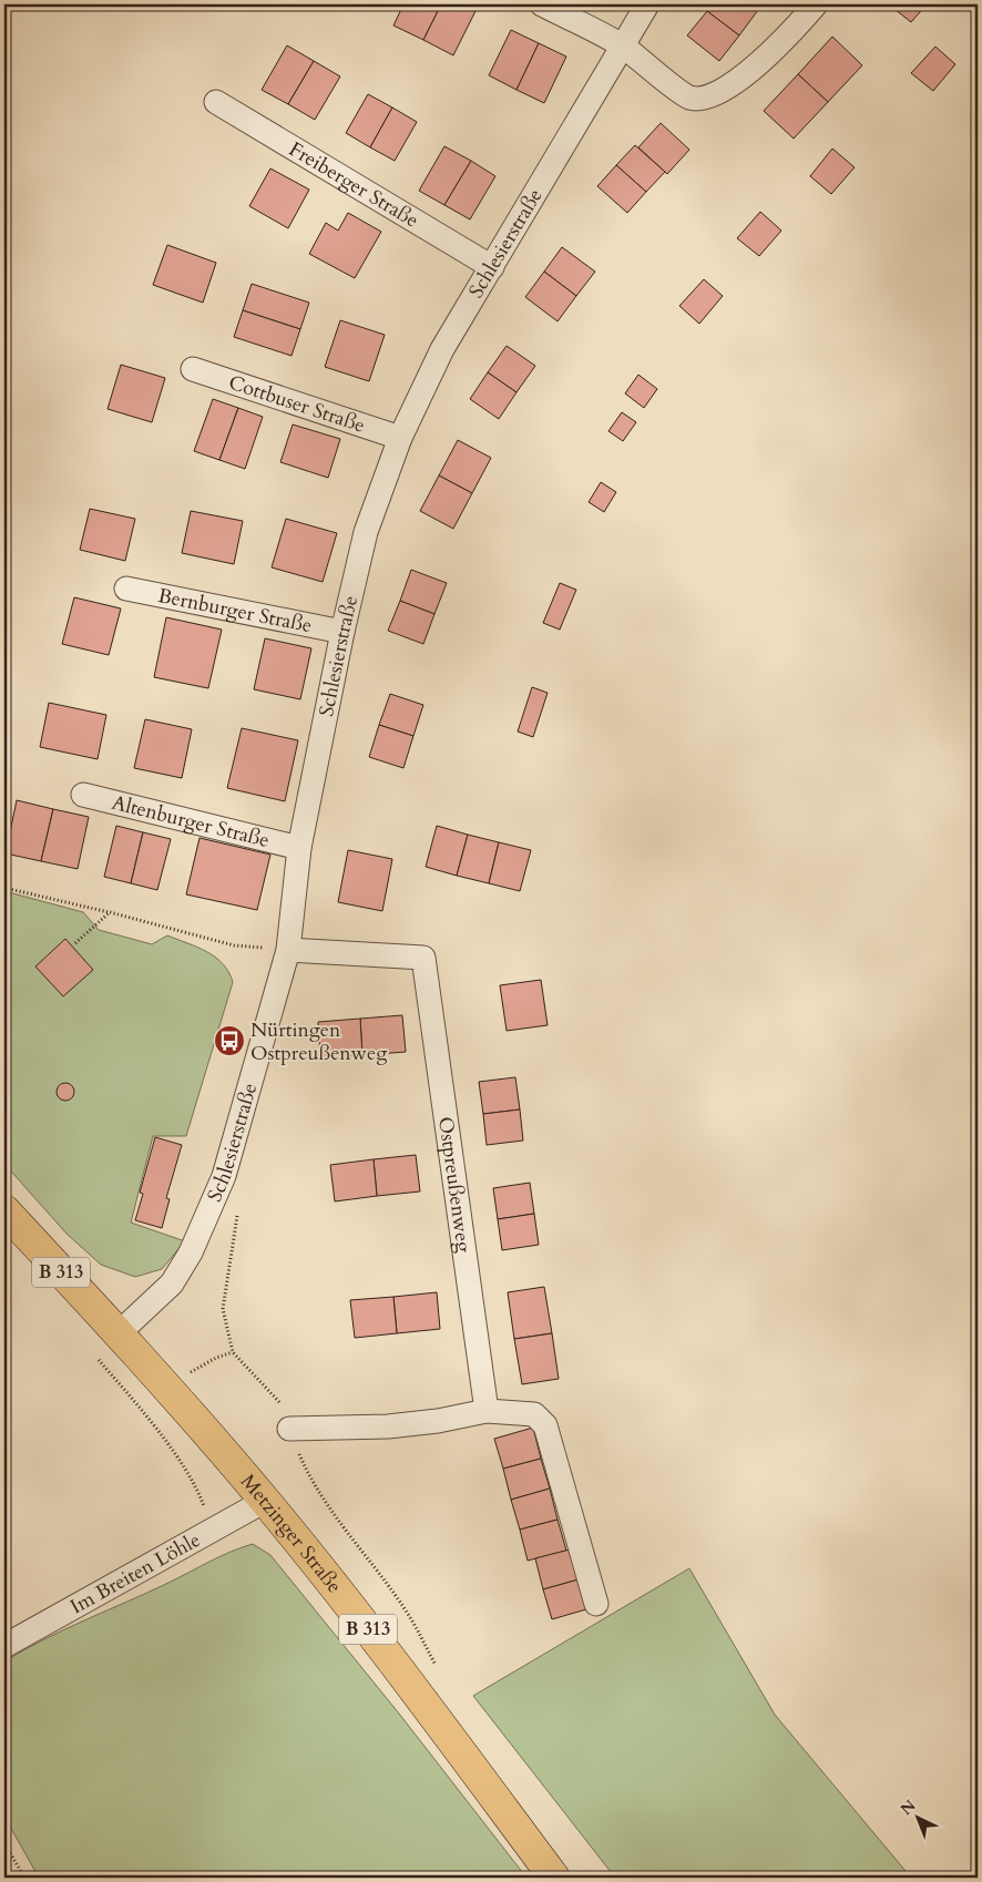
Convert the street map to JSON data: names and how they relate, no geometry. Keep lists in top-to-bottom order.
{
  "streets": {
    "main road": ["B 313", "Metzinger Straße"],
    "street": [
      "Freiberger Straße",
      "Schlesierstraße",
      "Cottbuser Straße",
      "Bernburger Straße",
      "Altenburger Straße",
      "Ostpreußenweg",
      "Im Breiten Löhle"
    ]
  },
  "crossings": [
    ["Freiberger Straße", "Schlesierstraße"],
    ["Schlesierstraße", "Cottbuser Straße"],
    ["Schlesierstraße", "Bernburger Straße"],
    ["Schlesierstraße", "Altenburger Straße"],
    ["Schlesierstraße", "Ostpreußenweg"],
    ["Schlesierstraße", "Metzinger Straße"],
    ["Metzinger Straße", "Im Breiten Löhle"]
  ],
  "places": {
    "bus stop": ["Nürtingen Ostpreußenweg"]
  },
  "north": "top left"
}
